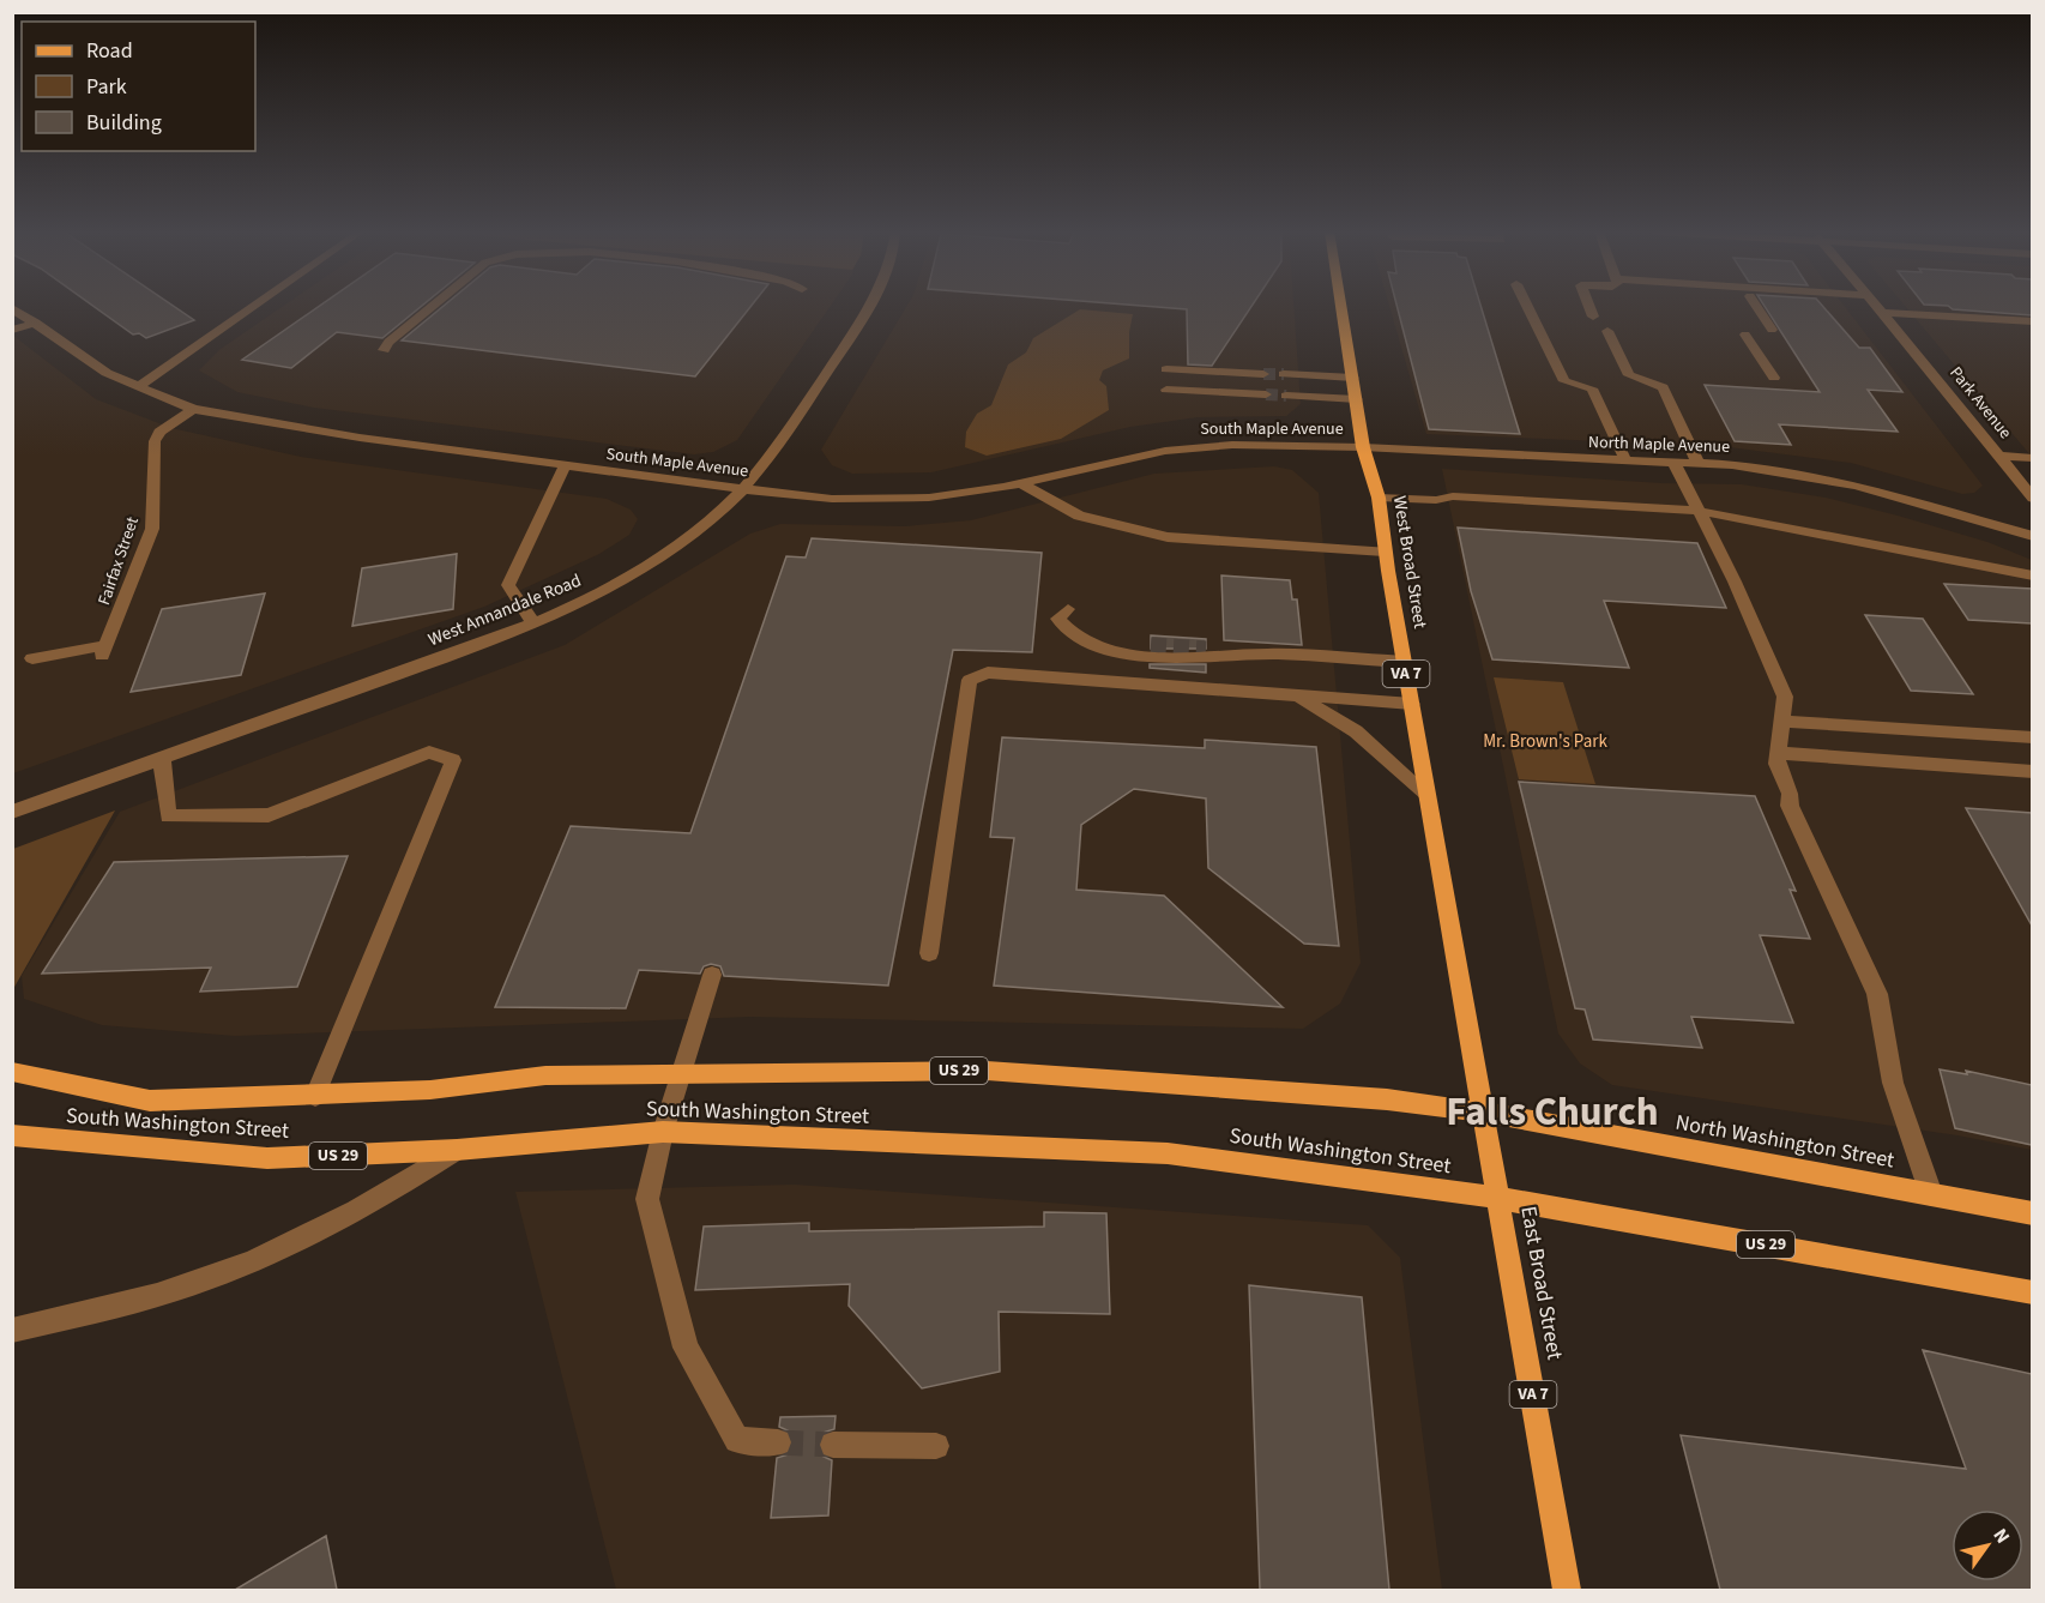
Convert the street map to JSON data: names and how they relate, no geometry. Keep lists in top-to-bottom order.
{
  "streets": {
    "main road": [
      "West Broad Street",
      "VA 7",
      "US 29",
      "South Washington Street",
      "North Washington Street",
      "East Broad Street"
    ],
    "street": [
      "Park Avenue",
      "South Maple Avenue",
      "North Maple Avenue",
      "Fairfax Street",
      "West Annandale Road"
    ]
  },
  "crossings": [
    ["South Maple Avenue", "North Maple Avenue"],
    ["South Maple Avenue", "Fairfax Street"],
    ["South Maple Avenue", "West Broad Street"],
    ["South Maple Avenue", "West Annandale Road"],
    ["North Maple Avenue", "West Broad Street"],
    ["West Broad Street", "South Washington Street"],
    ["West Broad Street", "North Washington Street"],
    ["West Broad Street", "East Broad Street"],
    ["US 29", "South Washington Street"],
    ["US 29", "East Broad Street"],
    ["South Washington Street", "North Washington Street"],
    ["South Washington Street", "East Broad Street"],
    ["North Washington Street", "East Broad Street"]
  ],
  "districts": ["Falls Church"],
  "parks": ["Mr. Brown's Park"],
  "legend": ["Road", "Park", "Building"],
  "north": "top right"
}
